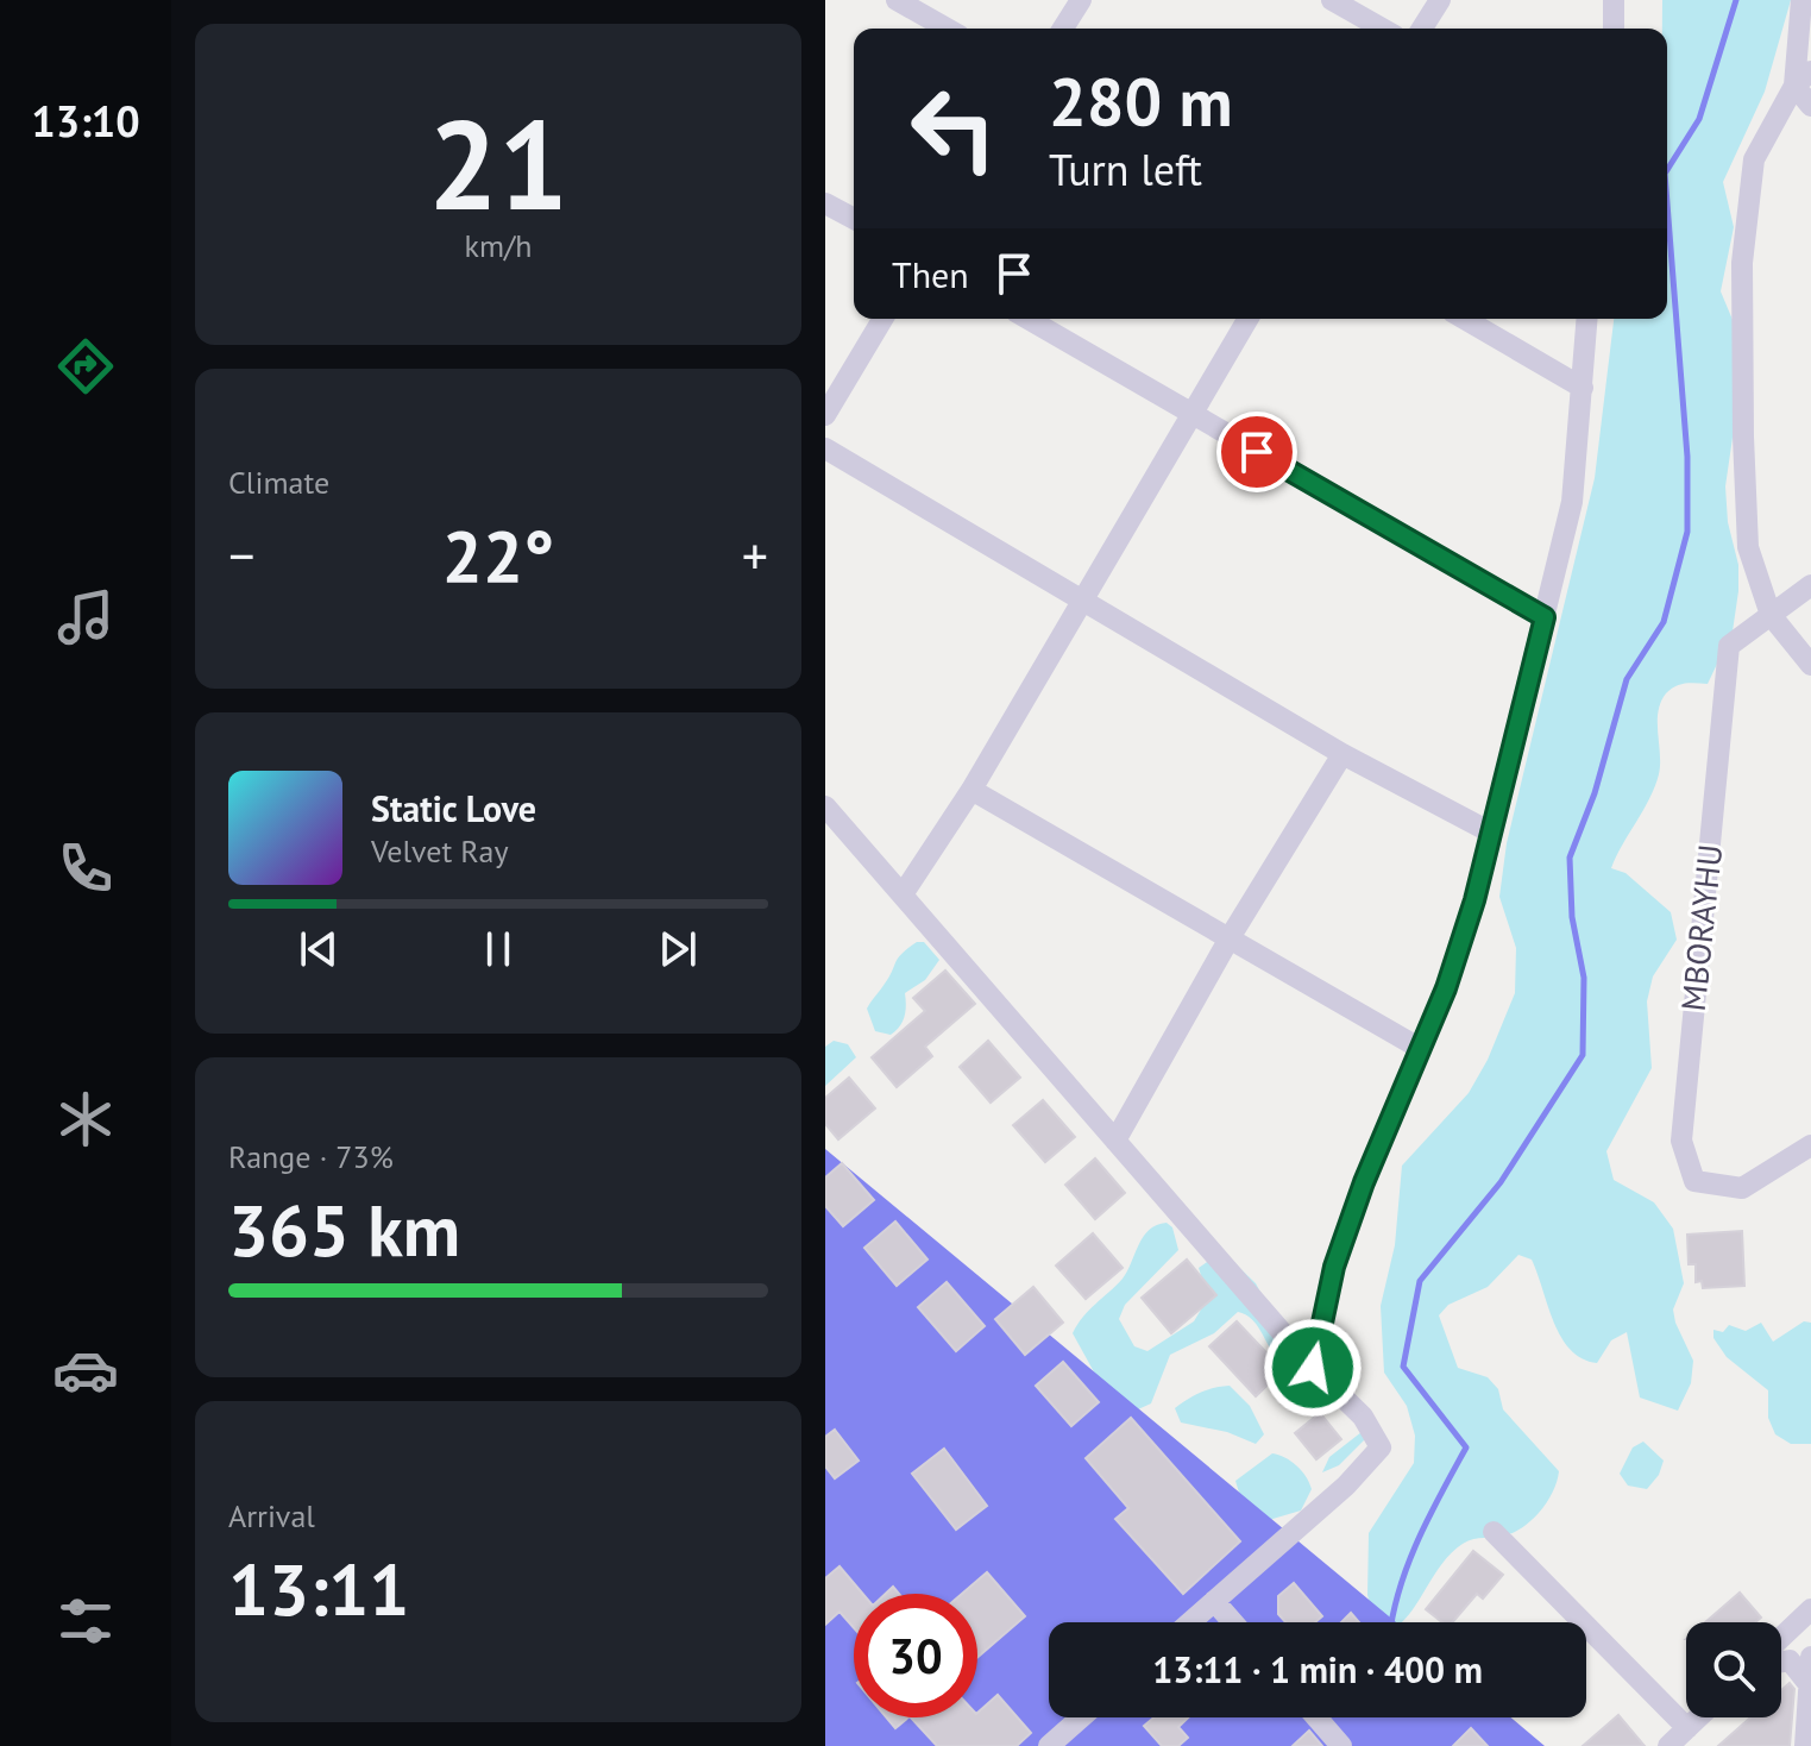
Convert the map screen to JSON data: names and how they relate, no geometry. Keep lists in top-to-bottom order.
{
  "streets": {
    "street": ["MBORAYHU"]
  },
  "page": {
    "tabs": "13:10",
    "tile": [
      ["21", "km/h"],
      "Climate",
      ["Range · 73%", "365 km"],
      ["Arrival", "13:11"]
    ],
    "turn": ["280 m", "Turn left"],
    "then": "Then",
    "heat": ["−", "22°", "+"],
    "song": ["Static Love", "Velvet Ray"],
    "limit": "30",
    "trip": "13:11 · 1 min · 400 m"
  }
}
